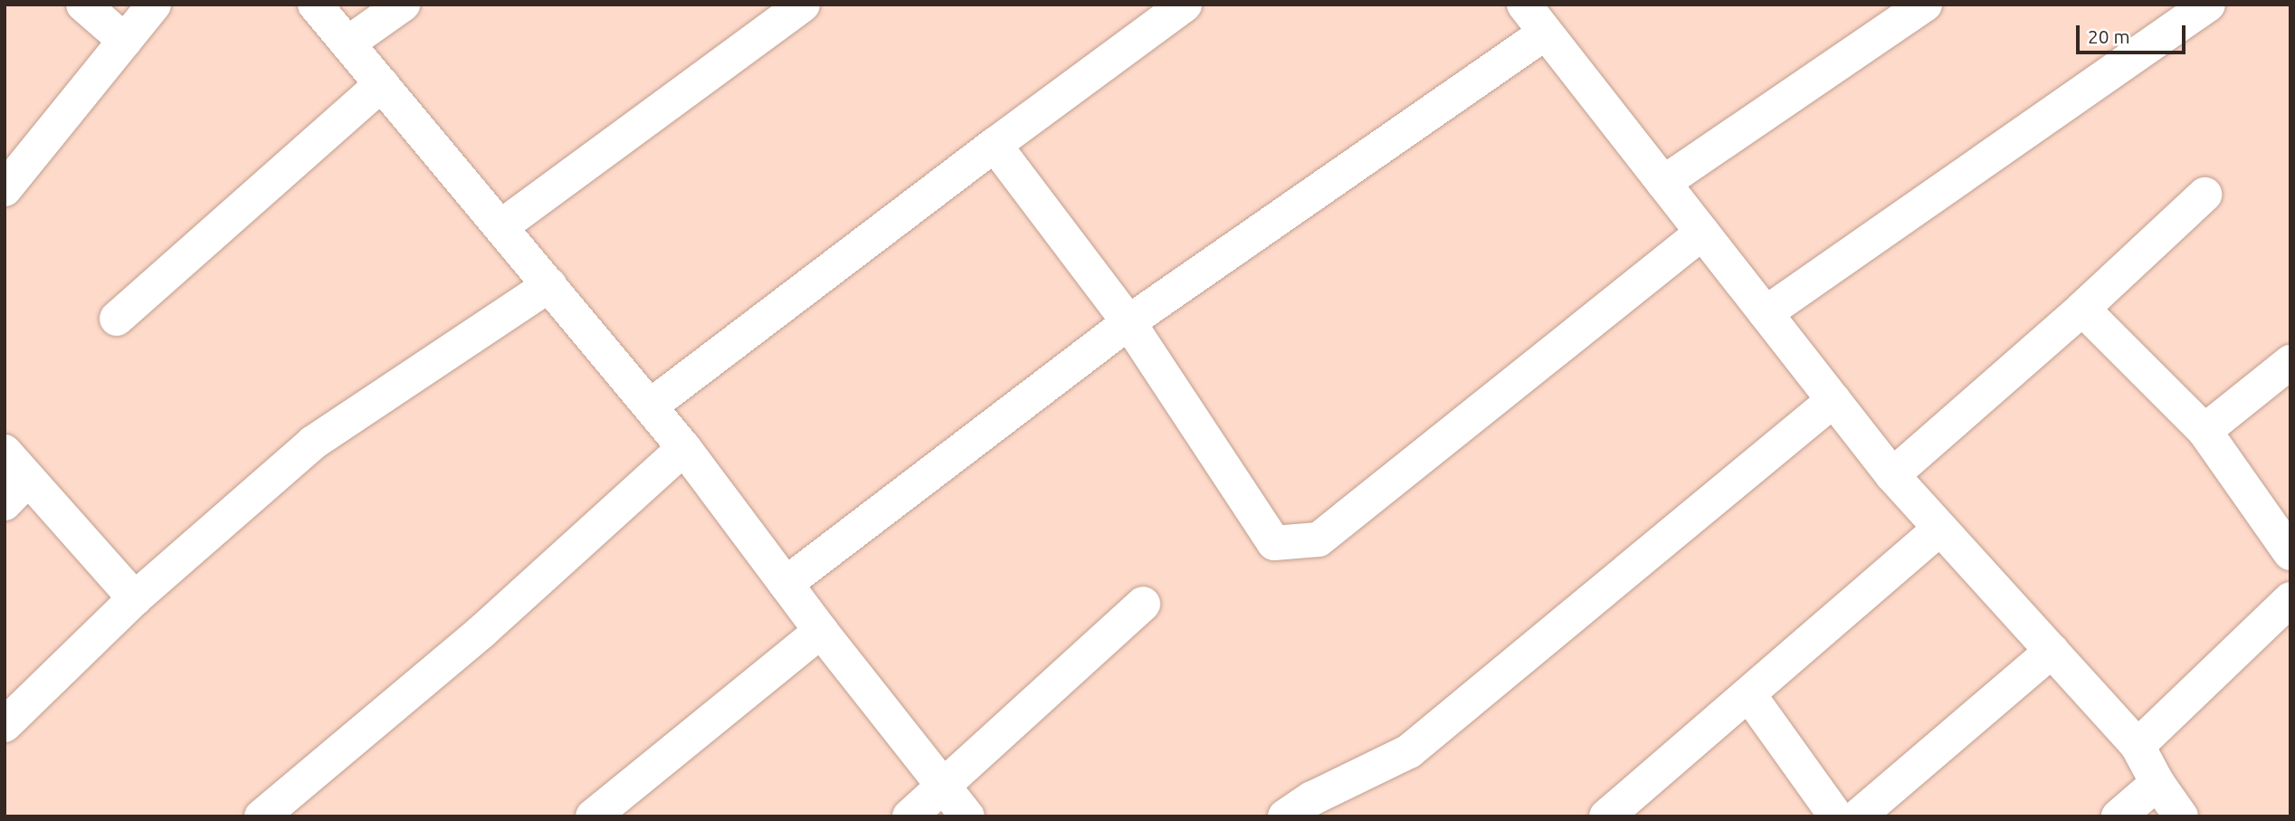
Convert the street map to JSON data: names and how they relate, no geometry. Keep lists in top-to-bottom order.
{
  "scale_bar": "20 m"
}
